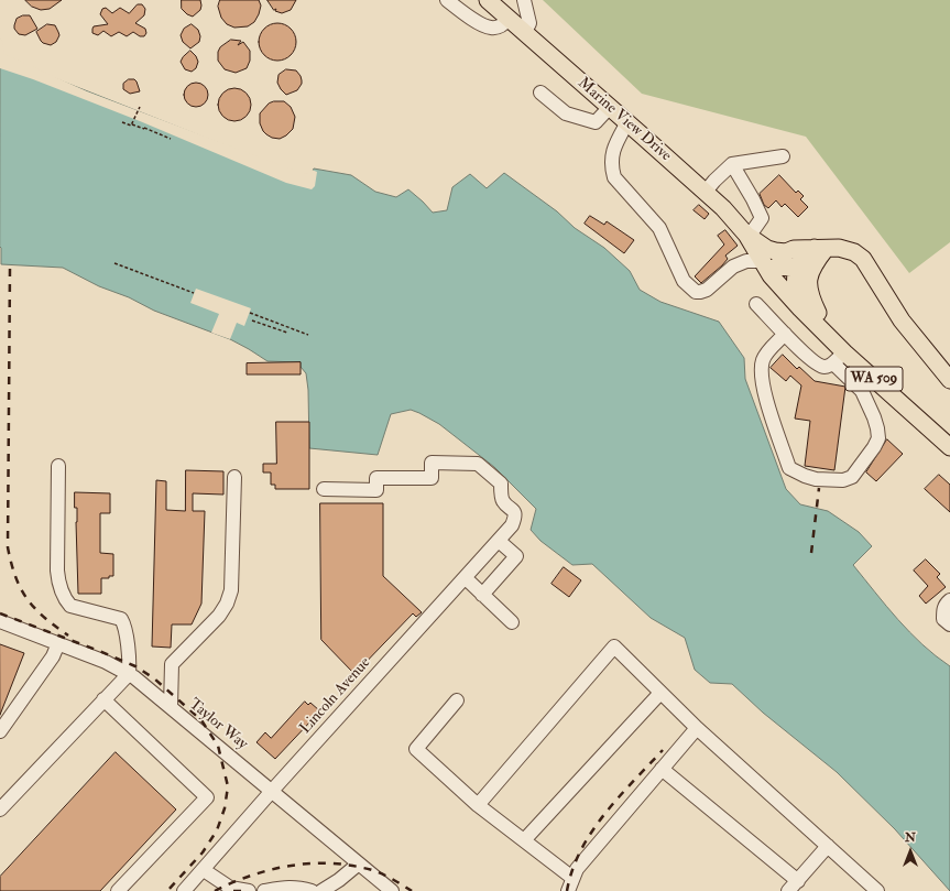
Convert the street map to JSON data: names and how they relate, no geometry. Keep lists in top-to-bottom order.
{
  "streets": {
    "main road": ["Marine View Drive", "WA 509"],
    "street": ["Lincoln Avenue", "Taylor Way"]
  },
  "crossings": [
    ["Lincoln Avenue", "Taylor Way"]
  ],
  "north": "top"
}
